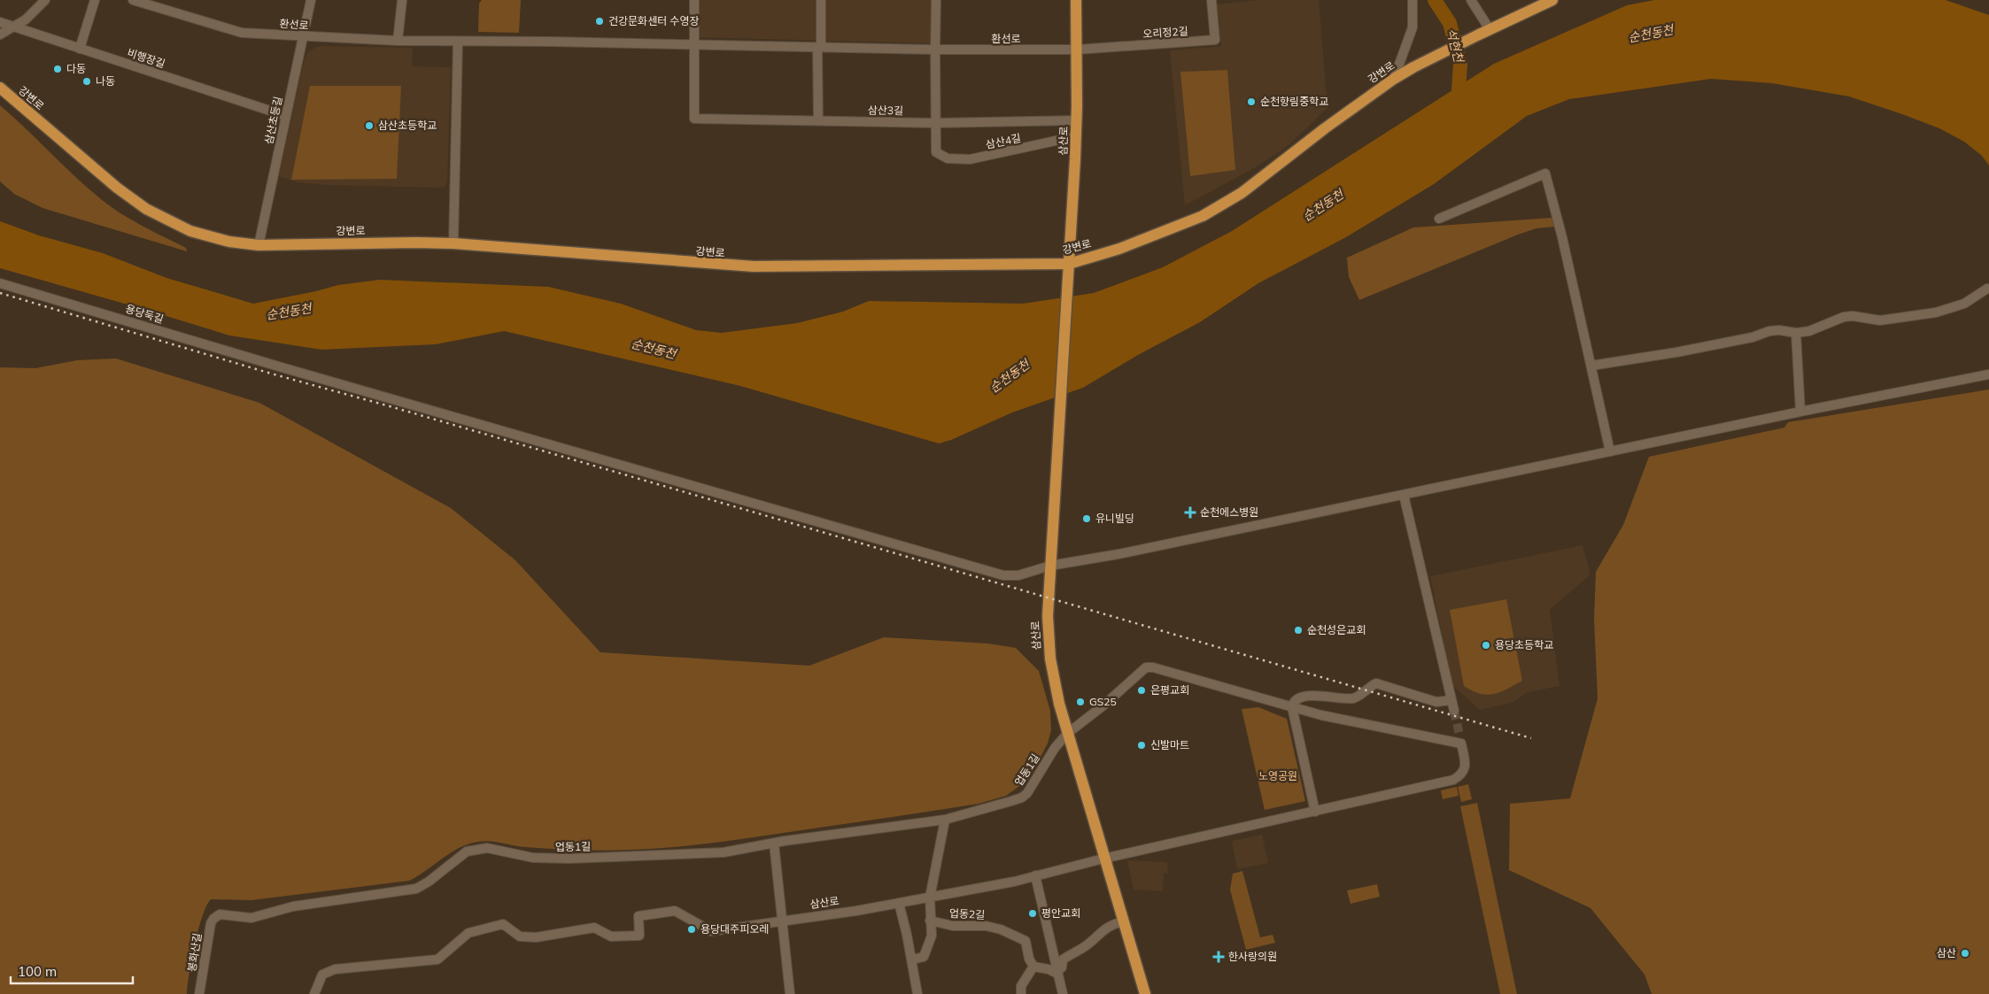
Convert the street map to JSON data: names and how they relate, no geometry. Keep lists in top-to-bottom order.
{
  "streets": {
    "main road": ["강변로", "삼산로"],
    "street": [
      "환선로",
      "오리정2길",
      "비행장길",
      "삼산3길",
      "삼산초등길",
      "삼산4길",
      "용당둑길",
      "업동1길",
      "업동2길",
      "봉화산길"
    ]
  },
  "crossings": [
    ["환선로", "오리정2길"],
    ["환선로", "삼산3길"],
    ["환선로", "삼산초등길"],
    ["환선로", "삼산로"],
    ["오리정2길", "삼산로"],
    ["비행장길", "삼산초등길"],
    ["강변로", "삼산초등길"],
    ["강변로", "삼산로"],
    ["삼산3길", "삼산로"],
    ["삼산3길", "삼산4길"],
    ["삼산로", "삼산4길"],
    ["삼산로", "용당둑길"],
    ["삼산로", "업동1길"],
    ["업동1길", "봉화산길"]
  ],
  "water": ["순천동천", "석현천"],
  "parks": ["노영공원"],
  "places": {
    "other": [
      "건강문화센터 수영장",
      "다동",
      "나동",
      "순천향림중학교",
      "삼산초등학교",
      "유니빌딩",
      "순천성은교회",
      "용당초등학교",
      "은평교회",
      "GS25",
      "신발마트",
      "평안교회",
      "용당대주피오레",
      "삼산"
    ],
    "health": ["순천에스병원", "한사랑의원"]
  },
  "scale_bar": "100 m"
}
